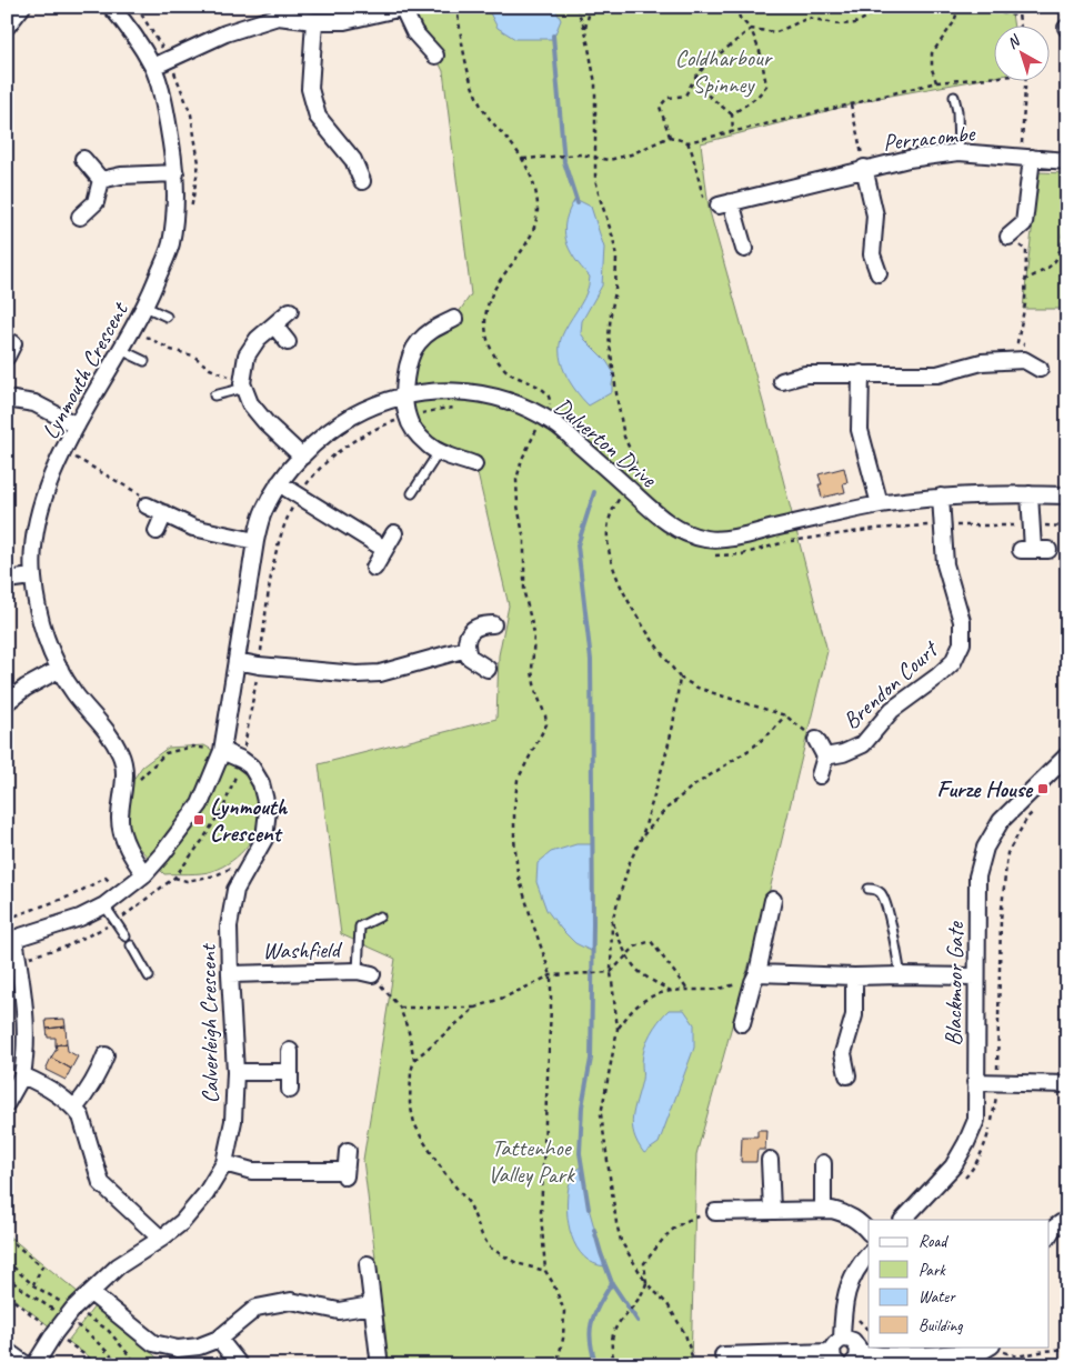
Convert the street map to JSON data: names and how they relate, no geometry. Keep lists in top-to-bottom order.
{
  "streets": {
    "street": [
      "Perracombe",
      "Lynmouth Crescent",
      "Dulverton Drive",
      "Brendon Court",
      "Washfield",
      "Blackmoor Gate",
      "Calverleigh Crescent"
    ]
  },
  "crossings": [
    ["Lynmouth Crescent", "Dulverton Drive"],
    ["Dulverton Drive", "Brendon Court"],
    ["Dulverton Drive", "Calverleigh Crescent"],
    ["Washfield", "Calverleigh Crescent"]
  ],
  "parks": ["Coldharbour Spinney", "Tattenhoe Valley Park"],
  "places": {
    "transit": ["Furze House", "Lynmouth Crescent"]
  },
  "legend": [
    "Road",
    "Park",
    "Water",
    "Building"
  ],
  "north": "top left"
}
